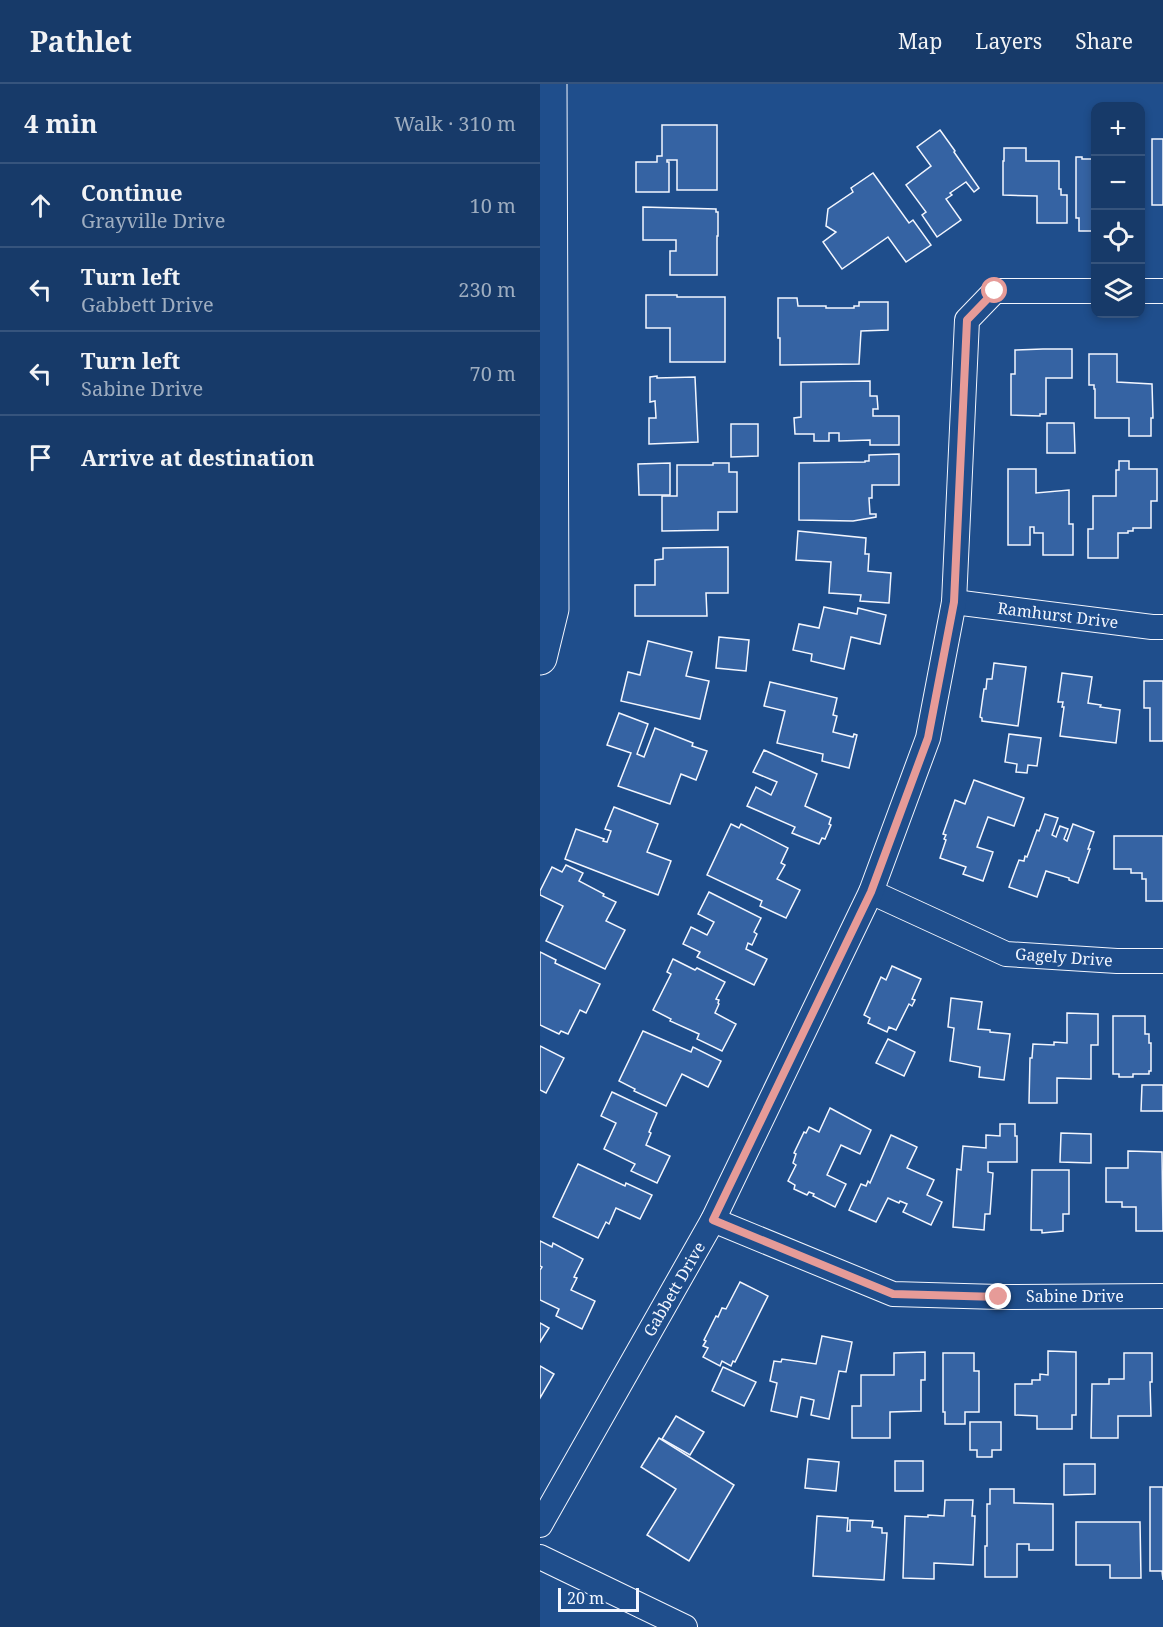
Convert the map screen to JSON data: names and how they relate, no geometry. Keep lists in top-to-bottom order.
{
  "streets": {
    "street": [
      "Ramhurst Drive",
      "Gagely Drive",
      "Gabbett Drive",
      "Sabine Drive"
    ]
  },
  "crossings": [
    ["Ramhurst Drive", "Gabbett Drive"],
    ["Gagely Drive", "Gabbett Drive"],
    ["Gabbett Drive", "Sabine Drive"]
  ],
  "scale_bar": "20 m",
  "page": {
    "header": "Pathlet",
    "nav": ["Map", "Layers", "Share"],
    "heading": ["4 min", "Walk · 310 m"],
    "map_buttons": ["+", "−"],
    "list": [
      ["Continue", "Grayville Drive", "10 m"],
      ["Turn left", "Gabbett Drive", "230 m"],
      ["Turn left", "Sabine Drive", "70 m"],
      "Arrive at destination"
    ],
    "scale": "20 m"
  }
}
